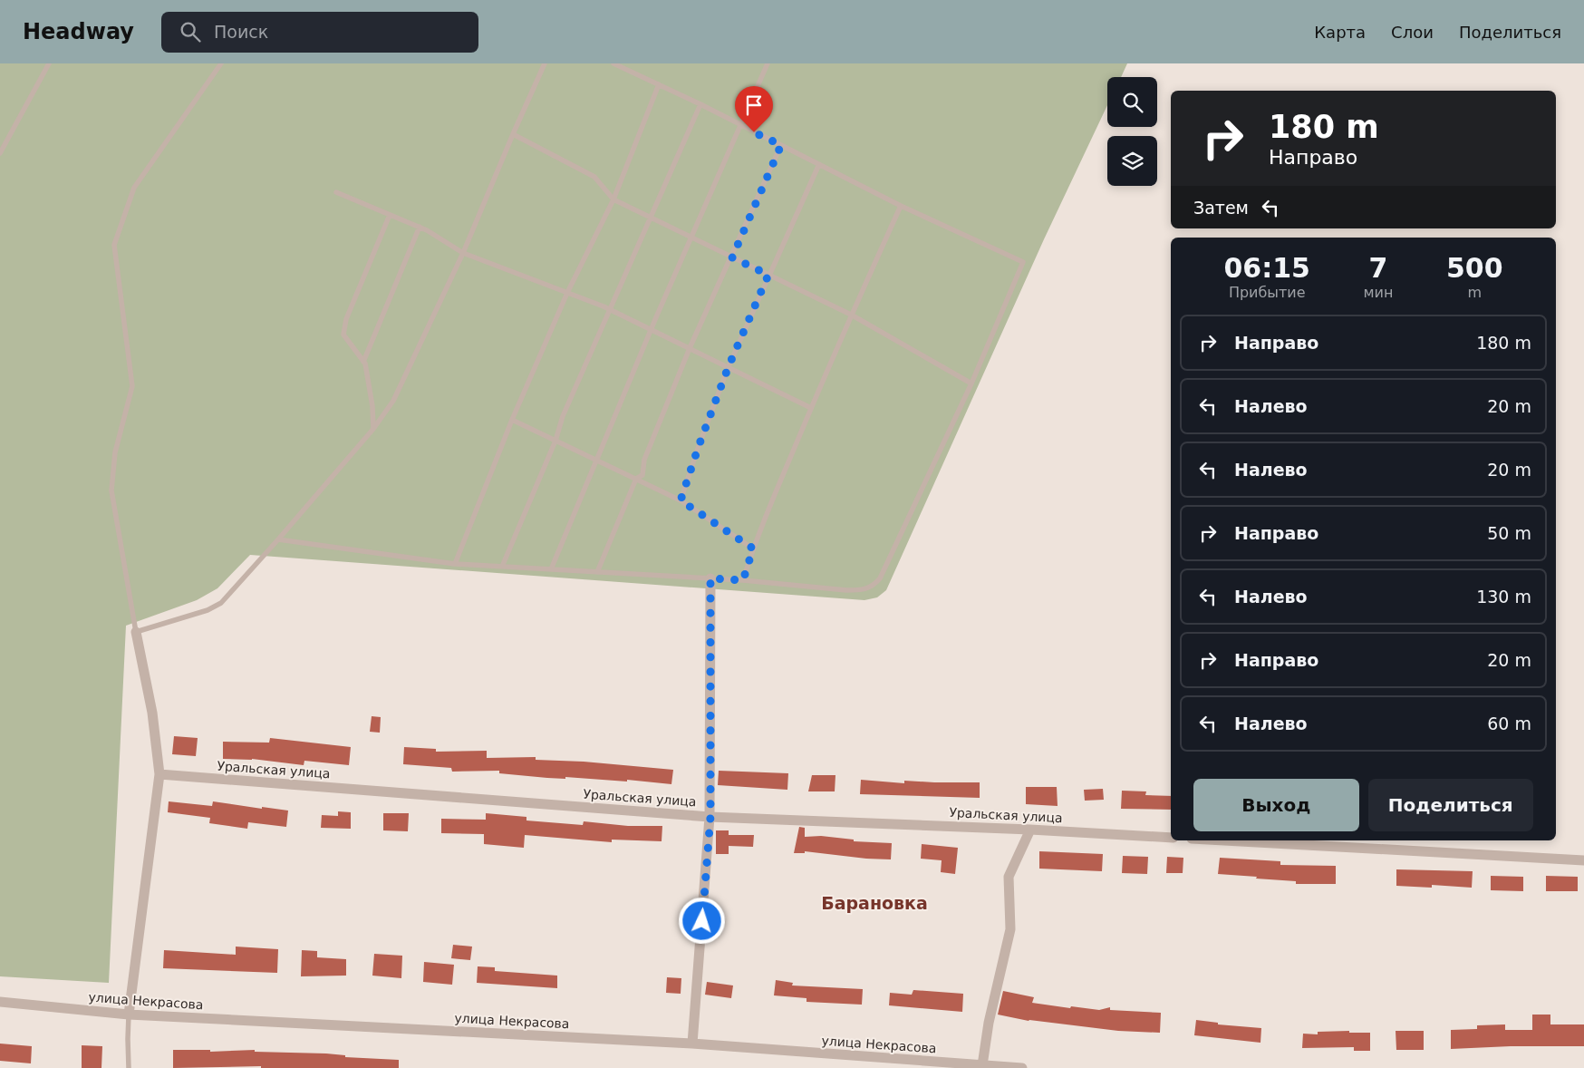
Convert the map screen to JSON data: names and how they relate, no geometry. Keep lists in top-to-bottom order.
{
  "streets": {
    "street": ["Уральская улица", "улица Некрасова"]
  },
  "districts": ["Барановка"],
  "page": {
    "header": "Headway",
    "search": "Поиск",
    "nav": ["Карта", "Слои", "Поделиться"],
    "turn": ["180 m", "Направо"],
    "then": "Затем",
    "eta": [
      "06:15",
      "Прибытие",
      "7",
      "мин",
      "500",
      "m"
    ],
    "list": [
      {
        "name": "Направо",
        "value": "180 m"
      },
      {
        "name": "Налево",
        "value": "20 m"
      },
      {
        "name": "Налево",
        "value": "20 m"
      },
      {
        "name": "Направо",
        "value": "50 m"
      },
      {
        "name": "Налево",
        "value": "130 m"
      },
      {
        "name": "Направо",
        "value": "20 m"
      },
      {
        "name": "Налево",
        "value": "60 m"
      }
    ],
    "buttons": ["Выход", "Поделиться"]
  }
}
